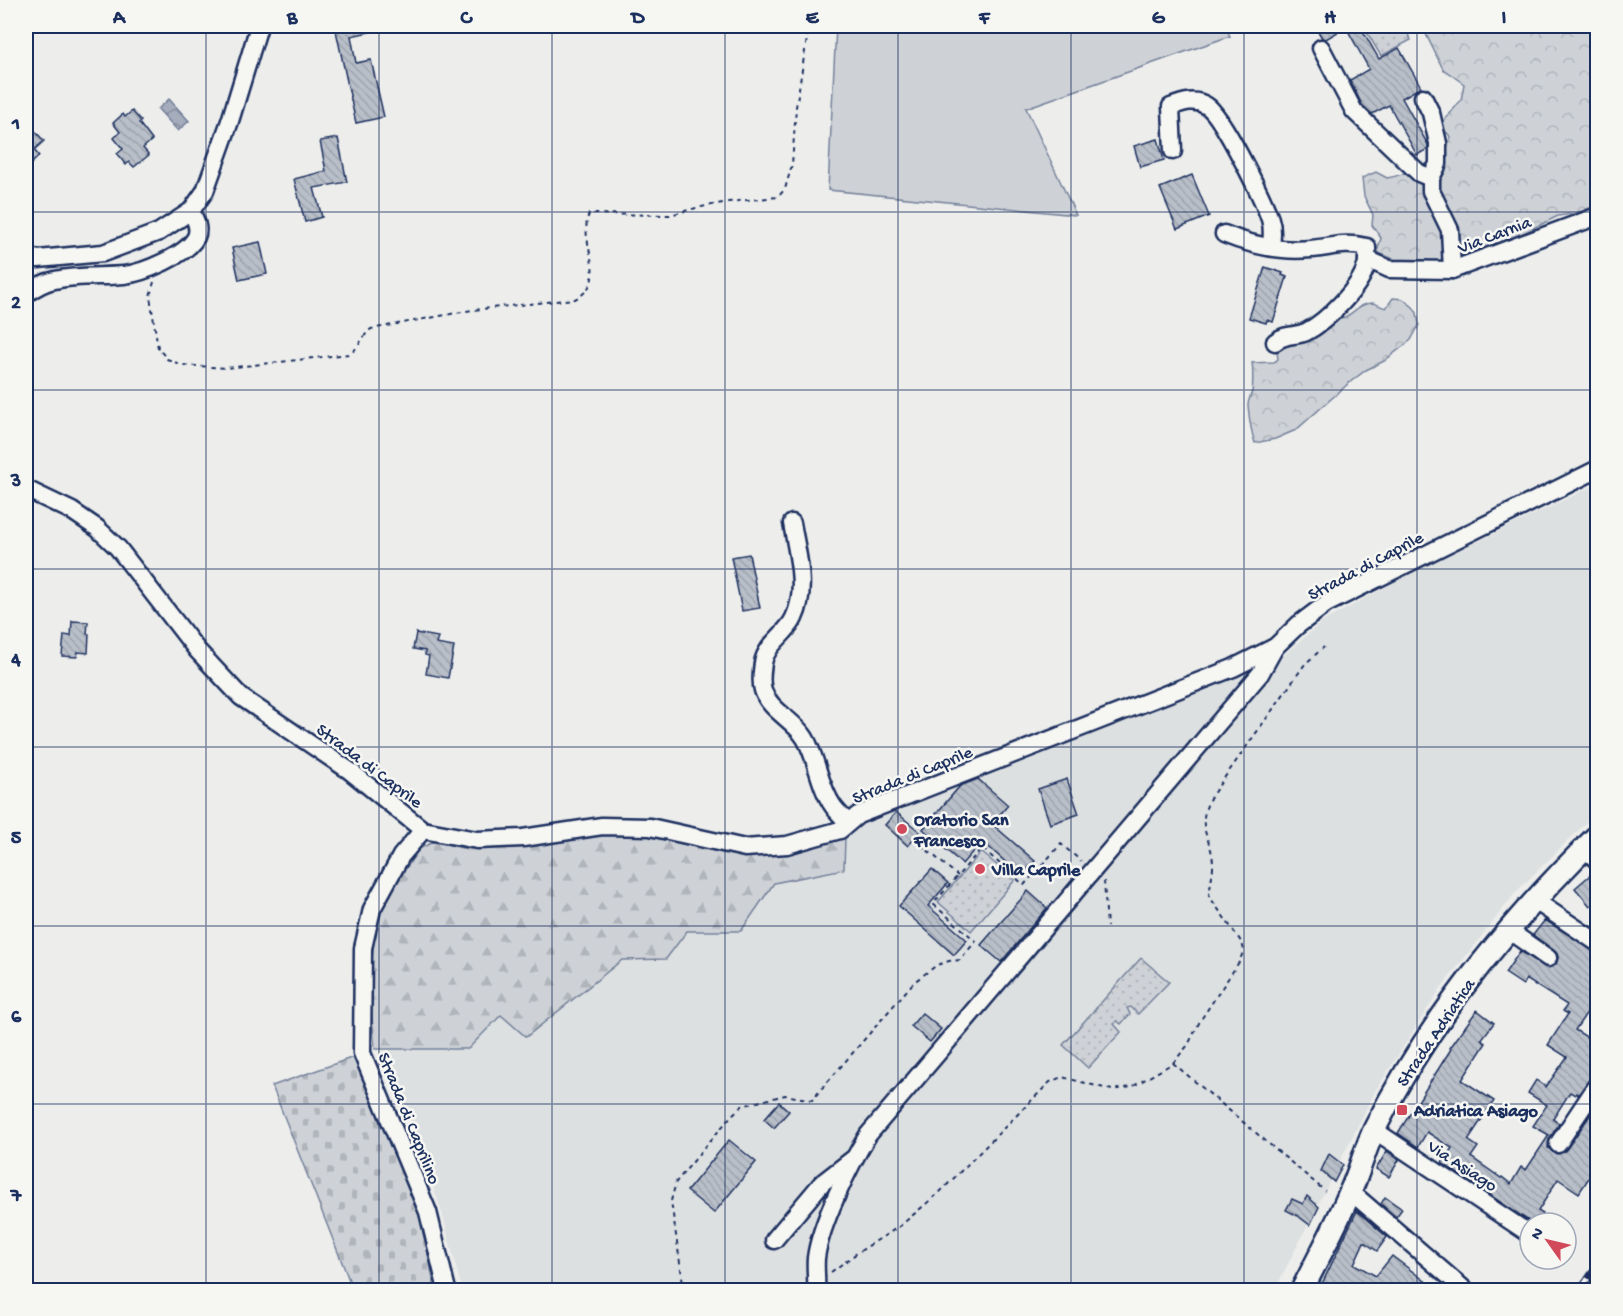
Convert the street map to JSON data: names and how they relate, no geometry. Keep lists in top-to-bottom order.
{
  "streets": {
    "main road": ["Strada Adriatica"],
    "street": [
      "Via Carnia",
      "Strada di Caprile",
      "Strada di Caprilino",
      "Via Asiago"
    ]
  },
  "crossings": [
    ["Strada di Caprile", "Strada di Caprilino"],
    ["Strada Adriatica", "Via Asiago"]
  ],
  "places": {
    "other": ["Oratorio San Francesco", "Villa Caprile"],
    "transit": ["Adriatica Asiago"]
  },
  "north": "top left",
  "grid": {
    "columns": [
      "A",
      "B",
      "C",
      "D",
      "E",
      "F",
      "G",
      "H",
      "I"
    ],
    "rows": [
      "1",
      "2",
      "3",
      "4",
      "5",
      "6",
      "7"
    ]
  }
}
